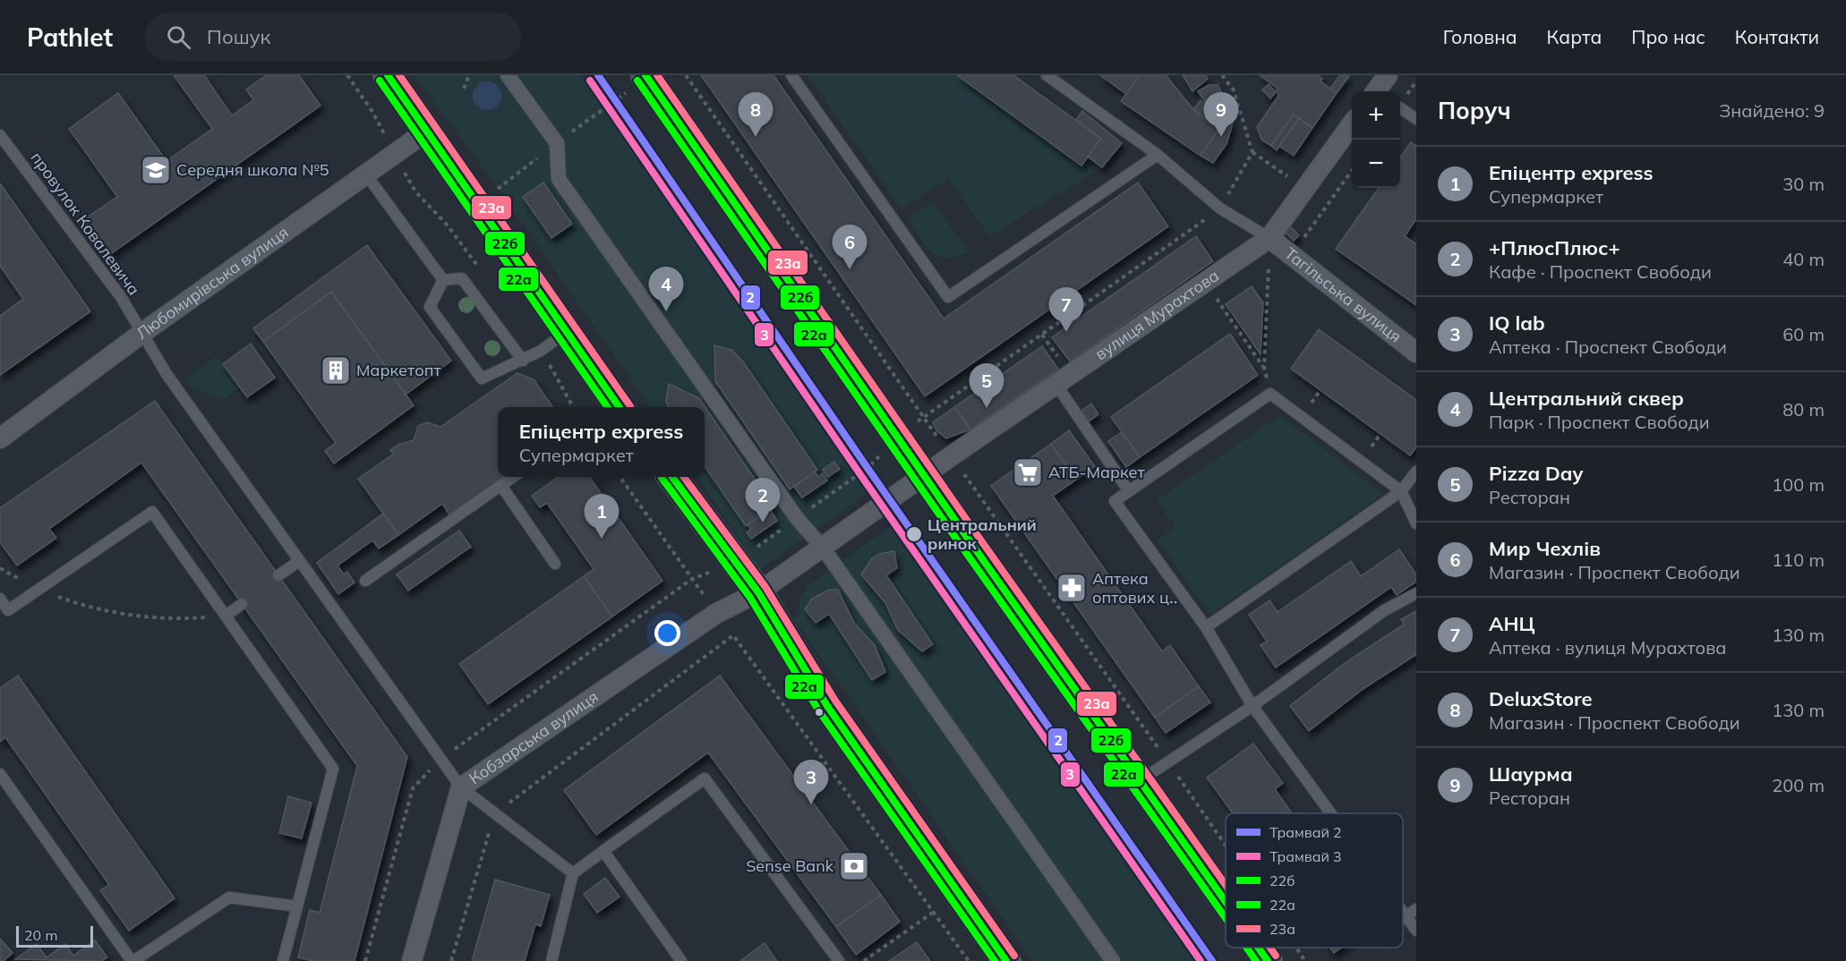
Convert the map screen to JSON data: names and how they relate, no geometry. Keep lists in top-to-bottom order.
{
  "streets": {
    "street": [
      "Любомирівська вулиця",
      "Тагільська вулиця",
      "вулиця Мурахтова",
      "Кобзарська вулиця"
    ],
    "lane": ["провулок Ковалевича"]
  },
  "crossings": [
    ["провулок Ковалевича", "Любомирівська вулиця"],
    ["провулок Ковалевича", "Кобзарська вулиця"],
    ["Тагільська вулиця", "вулиця Мурахтова"],
    ["вулиця Мурахтова", "Кобзарська вулиця"]
  ],
  "places": {
    "school or university": ["Середня школа №5"],
    "building": ["Маркетопт"],
    "supermarket": ["АТБ-Маркет"],
    "other": ["Центральний ринок"],
    "pharmacy": ["Аптека оптових ц‥"],
    "bank": ["Sense Bank"]
  },
  "lines": [
    "tram line 2",
    "transit line 22б",
    "transit line 23а",
    "tram line 3",
    "transit line 22a"
  ],
  "legend": [
    "Трамвай 2",
    "Трамвай 3",
    "22б",
    "22a",
    "23а"
  ],
  "scale_bar": "20 m",
  "page": {
    "header": "Pathlet",
    "search": "Пошук",
    "nav": [
      "Головна",
      "Карта",
      "Про нас",
      "Контакти"
    ],
    "heading": ["Поруч", "Знайдено: 9"],
    "map_buttons": ["+", "−"],
    "pins": [
      "8",
      "9",
      "6",
      "4",
      "7",
      "5",
      "2",
      "1",
      "3"
    ],
    "list": [
      {
        "mark": "1",
        "name": "Епіцентр express",
        "note": "Супермаркет",
        "value": "30 m"
      },
      {
        "mark": "2",
        "name": "+ПлюсПлюс+",
        "note": "Кафе · Проспект Свободи",
        "value": "40 m"
      },
      {
        "mark": "3",
        "name": "IQ lab",
        "note": "Аптека · Проспект Свободи",
        "value": "60 m"
      },
      {
        "mark": "4",
        "name": "Центральний сквер",
        "note": "Парк · Проспект Свободи",
        "value": "80 m"
      },
      {
        "mark": "5",
        "name": "Pizza Day",
        "note": "Ресторан",
        "value": "100 m"
      },
      {
        "mark": "6",
        "name": "Мир Чехлів",
        "note": "Магазин · Проспект Свободи",
        "value": "110 m"
      },
      {
        "mark": "7",
        "name": "АНЦ",
        "note": "Аптека · вулиця Мурахтова",
        "value": "130 m"
      },
      {
        "mark": "8",
        "name": "DeluxStore",
        "note": "Магазин · Проспект Свободи",
        "value": "130 m"
      },
      {
        "mark": "9",
        "name": "Шаурма",
        "note": "Ресторан",
        "value": "200 m"
      }
    ],
    "popup": ["Епіцентр express", "Супермаркет"],
    "scale": "20 m"
  }
}
